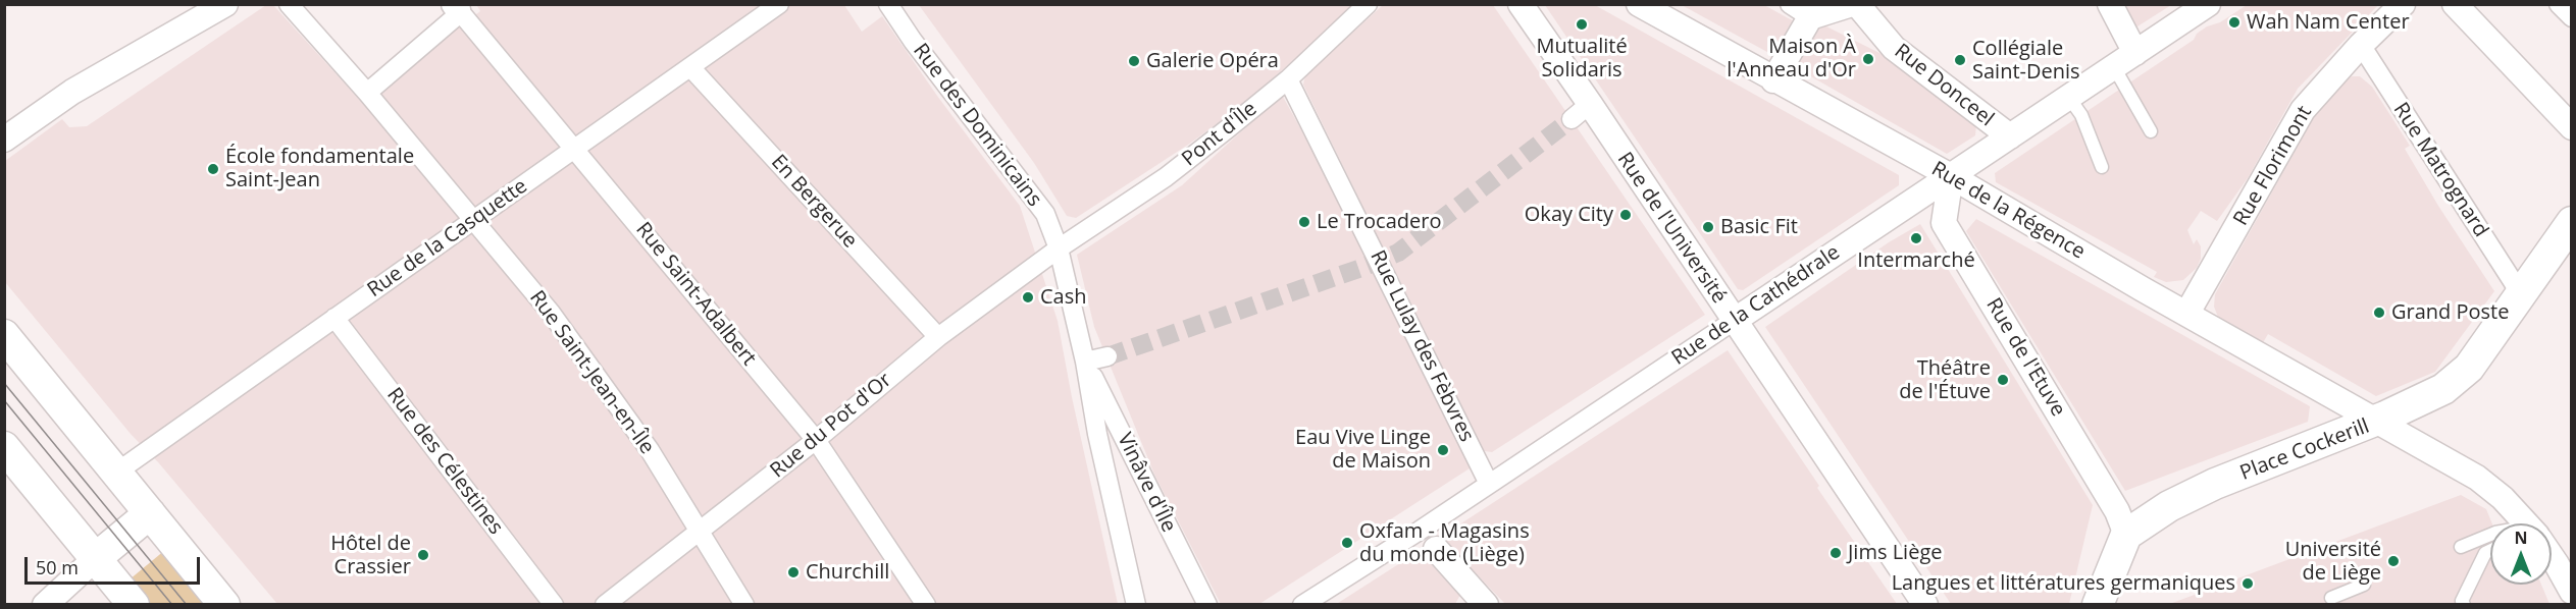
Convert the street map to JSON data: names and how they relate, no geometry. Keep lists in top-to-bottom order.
{
  "streets": {
    "street": [
      "Rue Donceel",
      "Rue des Dominicains",
      "Pont d'Île",
      "Rue Florimont",
      "Rue Matrognard",
      "En Bergerue",
      "Rue de la Régence",
      "Rue de l'Université",
      "Rue de la Casquette",
      "Rue Saint-Adalbert",
      "Rue de la Cathédrale",
      "Rue Lulay des Fèbvres",
      "Rue de l'Etuve",
      "Rue Saint-Jean-en-Île",
      "Rue du Pot d'Or",
      "Place Cockerill",
      "Rue des Célestines",
      "Vinâve d'Île"
    ]
  },
  "crossings": [
    ["Rue Donceel", "Rue de la Cathédrale"],
    ["Rue des Dominicains", "Pont d'Île"],
    ["Rue des Dominicains", "Rue du Pot d'Or"],
    ["Rue des Dominicains", "Vinâve d'Île"],
    ["Pont d'Île", "Rue Lulay des Fèbvres"],
    ["Pont d'Île", "Rue du Pot d'Or"],
    ["Pont d'Île", "Vinâve d'Île"],
    ["Rue Florimont", "Rue Matrognard"],
    ["Rue Florimont", "Rue de la Régence"],
    ["En Bergerue", "Rue de la Casquette"],
    ["En Bergerue", "Rue du Pot d'Or"],
    ["Rue de la Régence", "Rue de la Cathédrale"],
    ["Rue de la Régence", "Rue de l'Etuve"],
    ["Rue de la Régence", "Place Cockerill"],
    ["Rue de l'Université", "Rue de la Cathédrale"],
    ["Rue de la Casquette", "Rue Saint-Adalbert"],
    ["Rue de la Casquette", "Rue Saint-Jean-en-Île"],
    ["Rue de la Casquette", "Rue des Célestines"],
    ["Rue Saint-Adalbert", "Rue du Pot d'Or"],
    ["Rue de la Cathédrale", "Rue Lulay des Fèbvres"],
    ["Rue de la Cathédrale", "Rue de l'Etuve"],
    ["Rue de l'Etuve", "Place Cockerill"],
    ["Rue Saint-Jean-en-Île", "Rue du Pot d'Or"],
    ["Rue du Pot d'Or", "Vinâve d'Île"]
  ],
  "places": [
    "Wah Nam Center",
    "Mutualité Solidaris",
    "Maison À l'Anneau d'Or",
    "Collégiale Saint-Denis",
    "Galerie Opéra",
    "École fondamentale Saint-Jean",
    "Okay City",
    "Le Trocadero",
    "Basic Fit",
    "Intermarché",
    "Cash",
    "Grand Poste",
    "Théâtre de l'Étuve",
    "Eau Vive Linge de Maison",
    "Oxfam - Magasins du monde (Liège)",
    "Jims Liège",
    "Hôtel de Crassier",
    "Université de Liège",
    "Churchill",
    "Langues et littératures germaniques"
  ],
  "scale_bar": "50 m",
  "north": "top"
}
